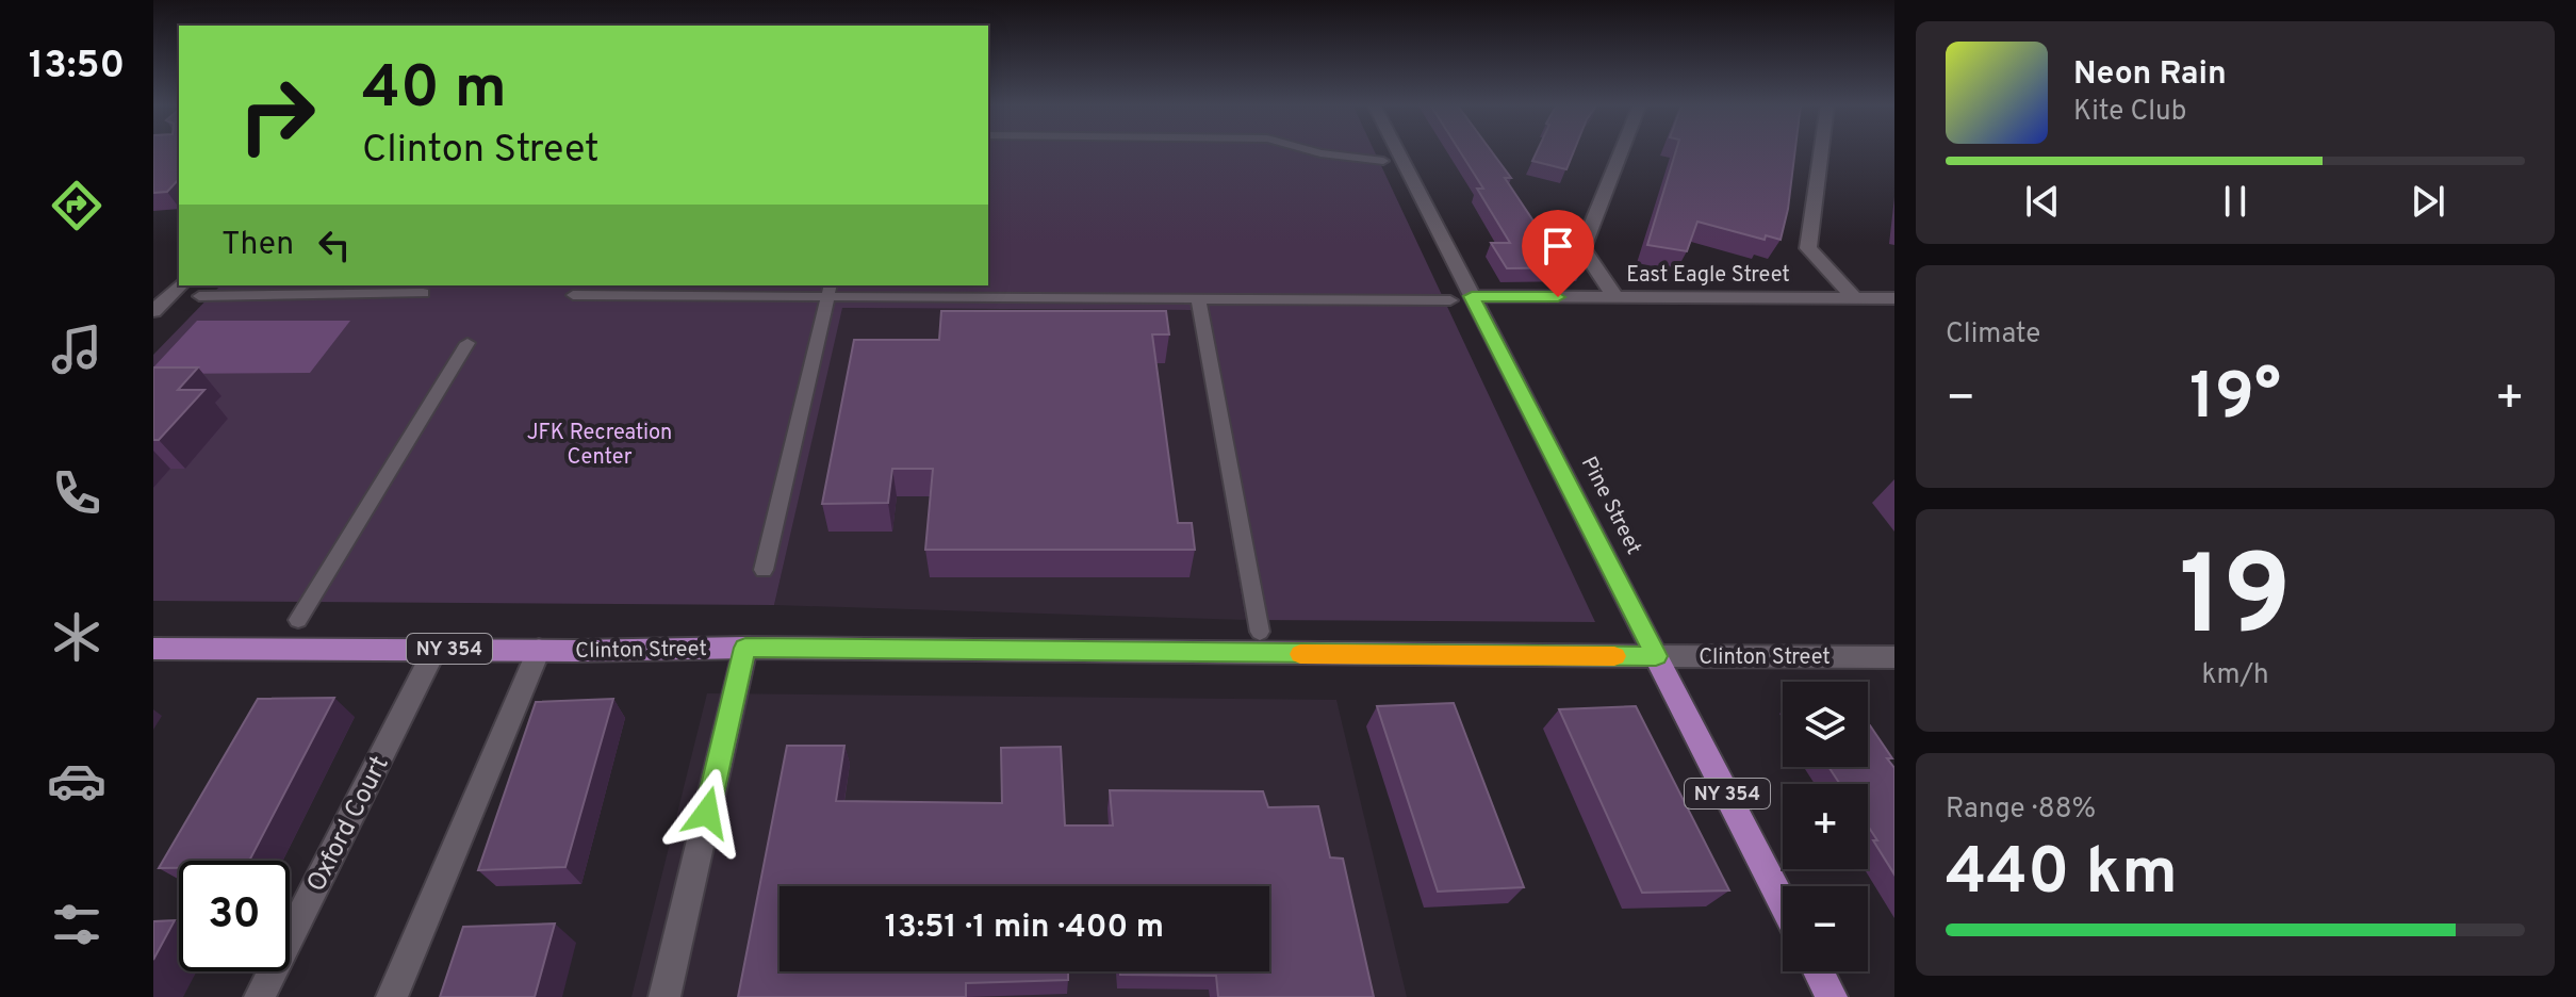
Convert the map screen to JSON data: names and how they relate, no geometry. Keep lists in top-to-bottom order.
{
  "streets": {
    "main road": ["Pine Street", "NY 354", "Clinton Street"],
    "street": ["East Eagle Street", "Oxford Court"]
  },
  "crossings": [
    ["East Eagle Street", "Pine Street"],
    ["Pine Street", "Clinton Street"],
    ["Clinton Street", "Oxford Court"]
  ],
  "parks": ["JFK Recreation Center"],
  "page": {
    "tabs": "13:50",
    "turn": ["40 m", "Clinton Street"],
    "song": ["Neon Rain", "Kite Club"],
    "then": "Then",
    "tile": [
      "Climate",
      ["19", "km/h"],
      ["Range · 88%", "440 km"]
    ],
    "heat": ["−", "19°", "+"],
    "map_buttons": ["+", "−"],
    "limit": "30",
    "trip": "13:51 · 1 min · 400 m"
  }
}
